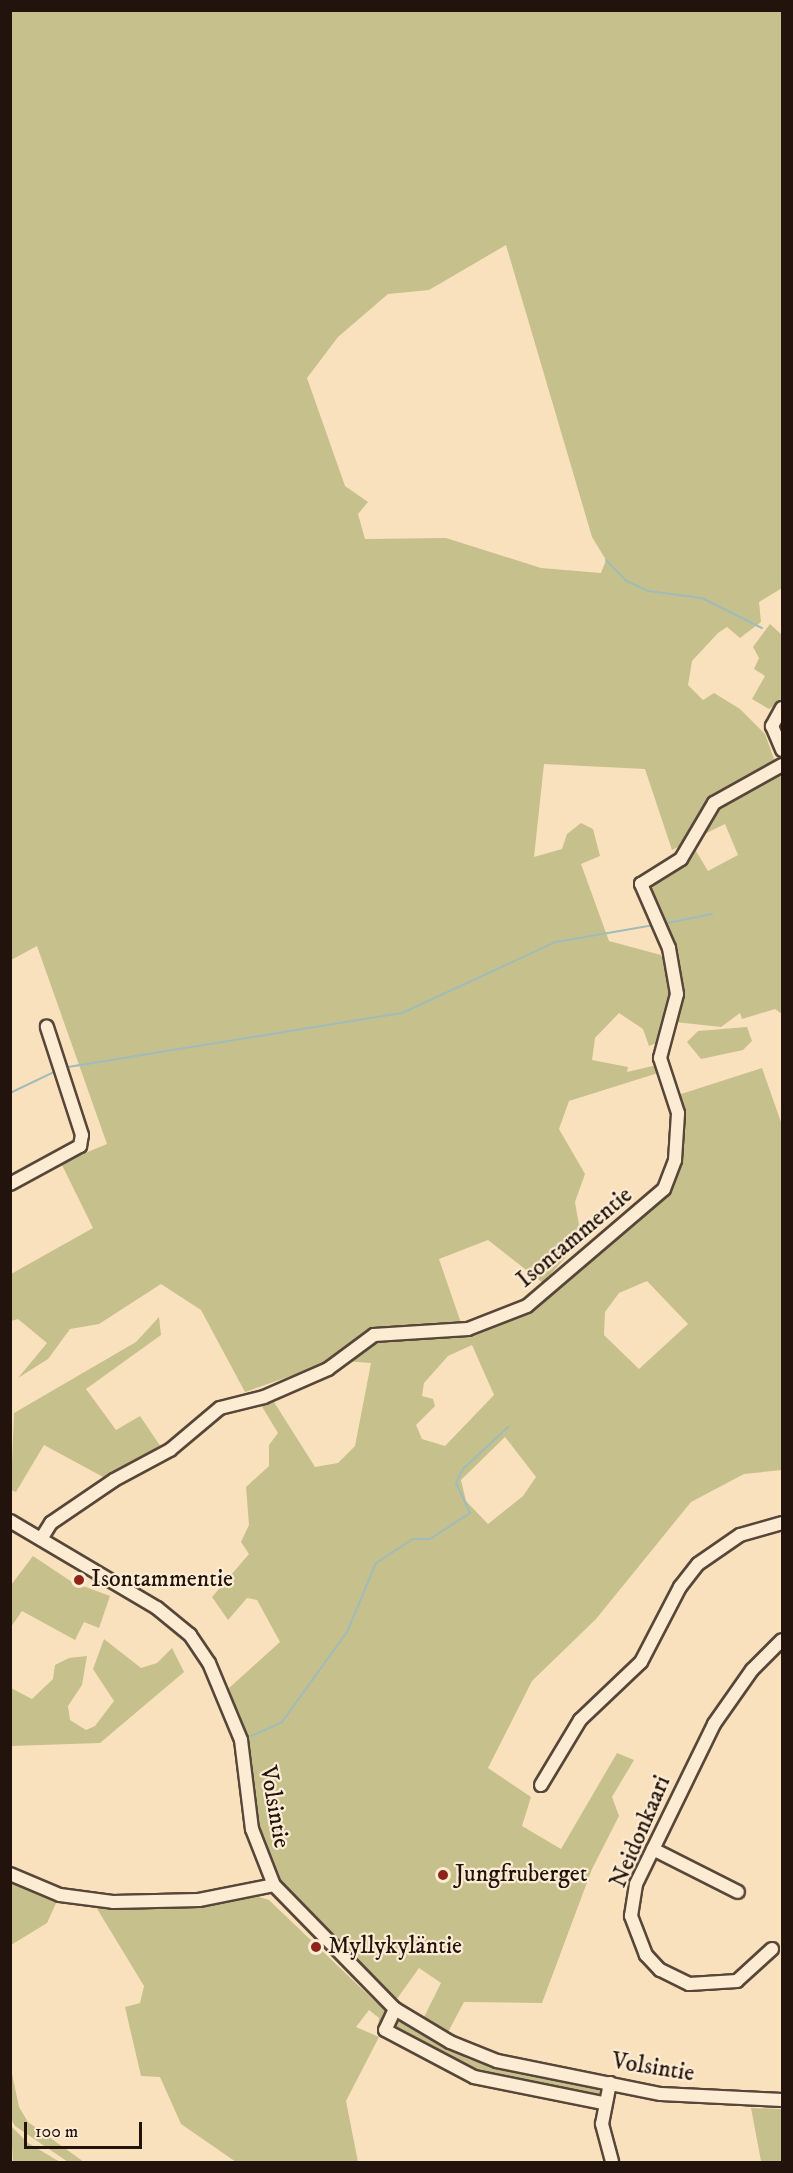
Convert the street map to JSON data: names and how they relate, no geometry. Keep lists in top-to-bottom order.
{
  "streets": {
    "street": ["Isontammentie", "Volsintie", "Neidonkaari"]
  },
  "crossings": [
    ["Isontammentie", "Volsintie"]
  ],
  "places": ["Isontammentie", "Jungfruberget", "Myllykyläntie"],
  "scale_bar": "100 m"
}
